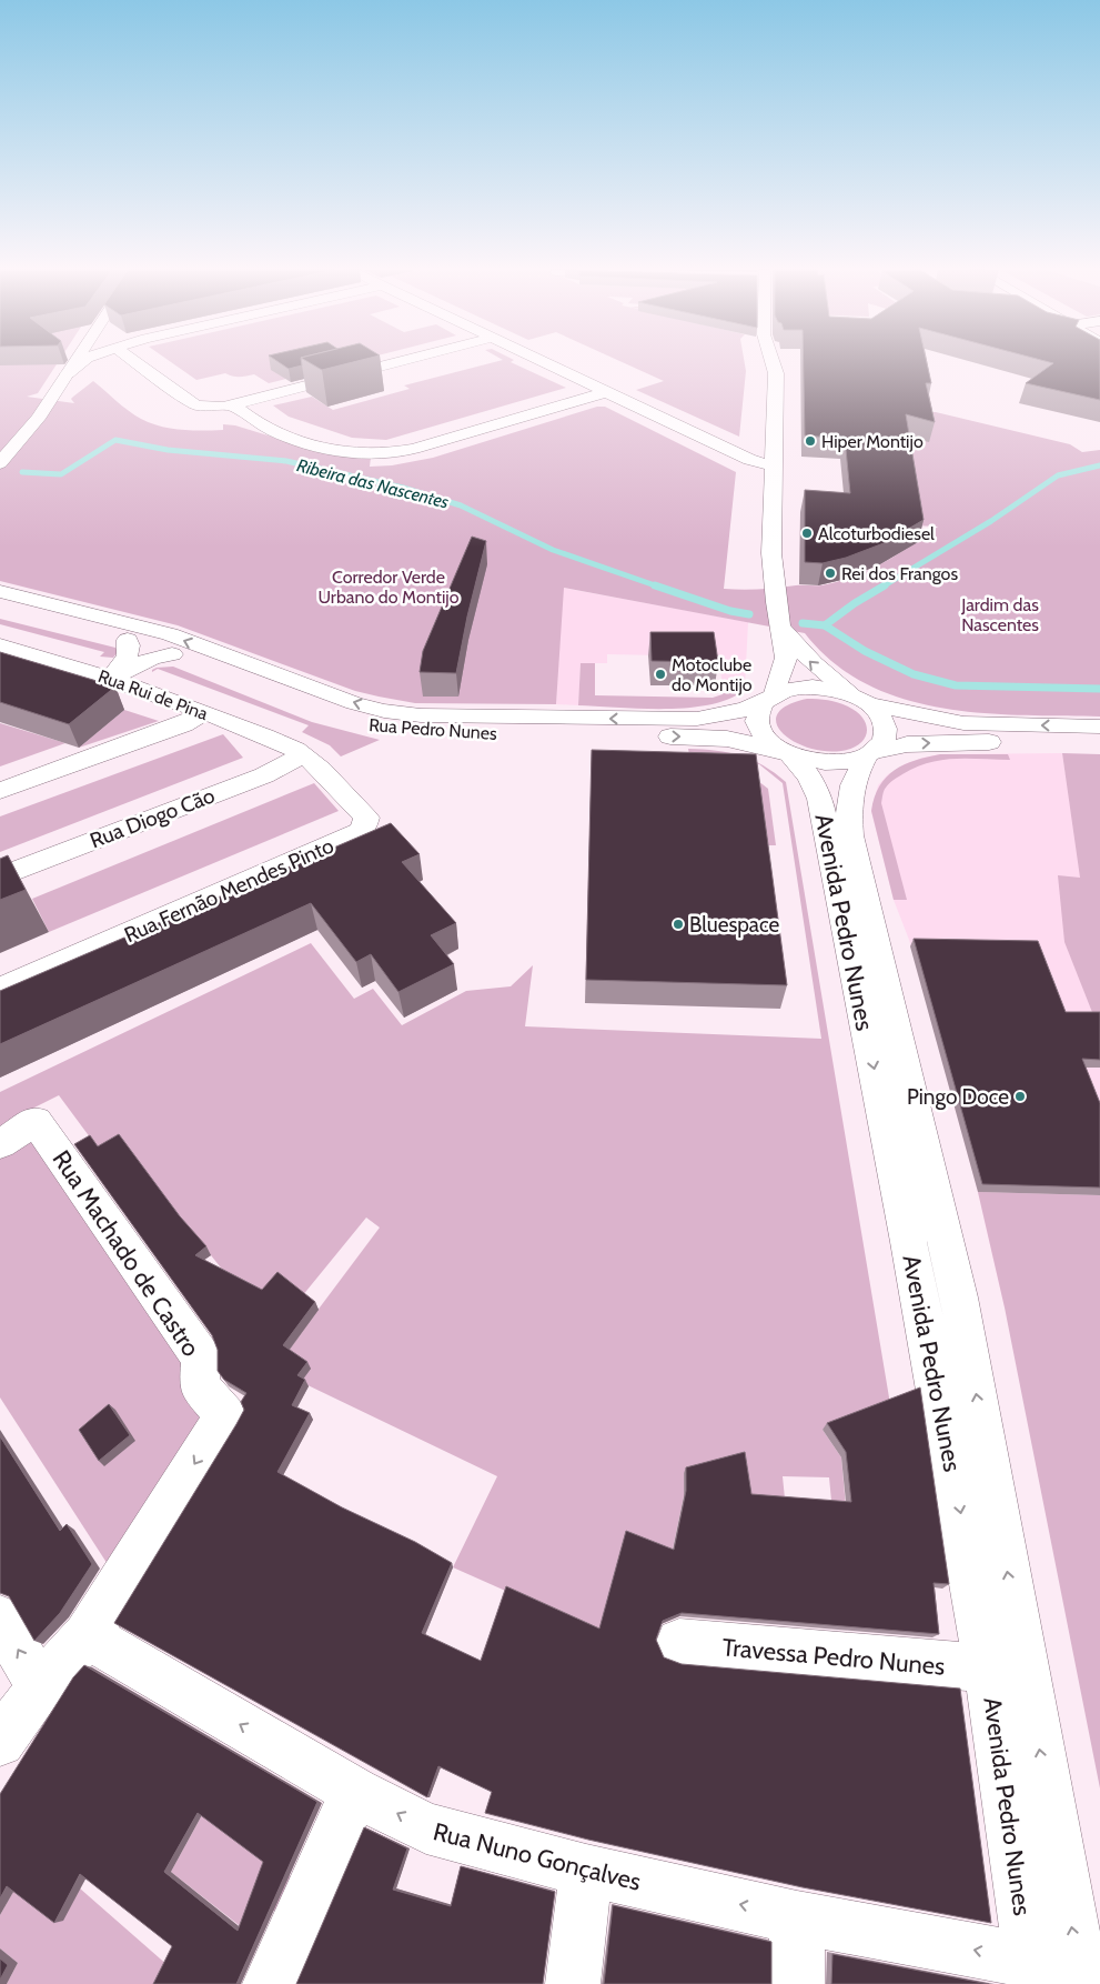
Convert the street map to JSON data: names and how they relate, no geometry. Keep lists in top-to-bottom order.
{
  "streets": {
    "street": [
      "Rua Rui de Pina",
      "Rua Pedro Nunes",
      "Rua Diogo Cão",
      "Rua Fernão Mendes Pinto",
      "Avenida Pedro Nunes",
      "Rua Machado de Castro",
      "Travessa Pedro Nunes",
      "Rua Nuno Gonçalves"
    ]
  },
  "crossings": [
    ["Rua Rui de Pina", "Rua Diogo Cão"],
    ["Rua Rui de Pina", "Rua Fernão Mendes Pinto"],
    ["Rua Pedro Nunes", "Avenida Pedro Nunes"],
    ["Rua Diogo Cão", "Rua Fernão Mendes Pinto"],
    ["Avenida Pedro Nunes", "Travessa Pedro Nunes"],
    ["Avenida Pedro Nunes", "Rua Nuno Gonçalves"],
    ["Rua Machado de Castro", "Rua Nuno Gonçalves"]
  ],
  "one_way": ["Rua Nuno Gonçalves"],
  "water": ["Ribeira das Nascentes"],
  "parks": ["Corredor Verde Urbano do Montijo", "Jardim das Nascentes"],
  "places": [
    "Hiper Montijo",
    "Alcoturbodiesel",
    "Rei dos Frangos",
    "Motoclube do Montijo",
    "Bluespace",
    "Pingo Doce"
  ]
}
